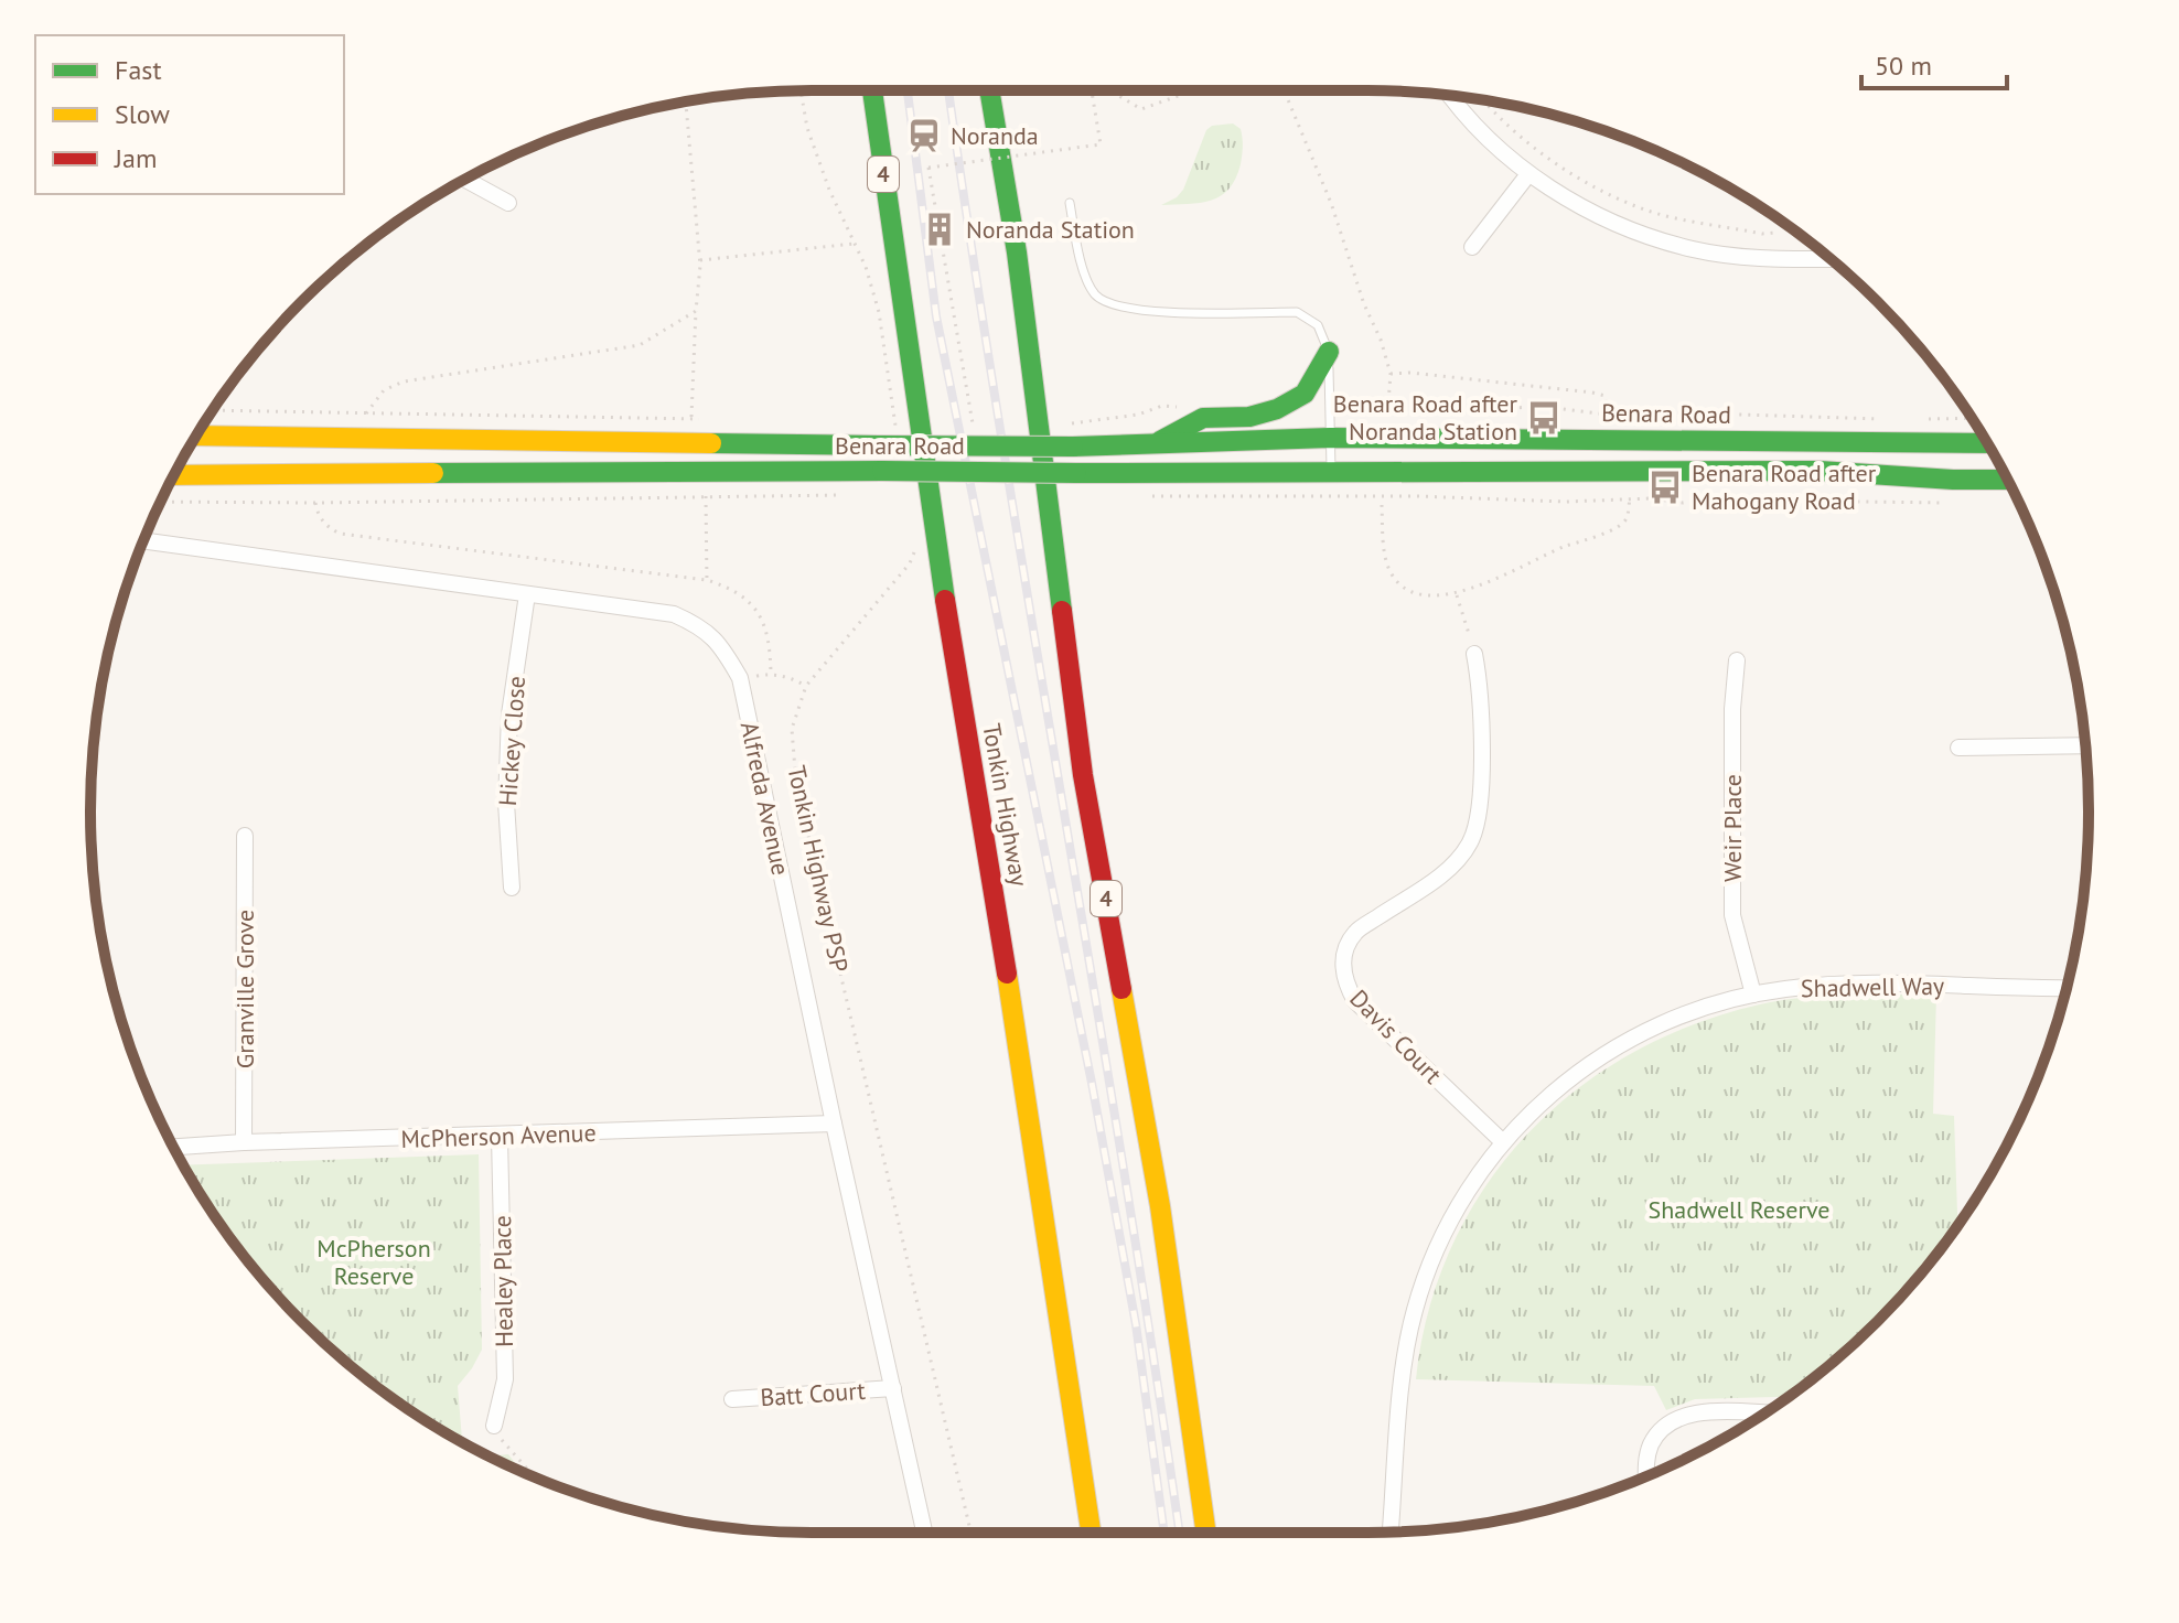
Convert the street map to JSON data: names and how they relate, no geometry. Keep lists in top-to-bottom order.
{
  "streets": {
    "main road": ["4", "Benara Road", "Tonkin Highway"],
    "street": [
      "Hickey Close",
      "Alfreda Avenue",
      "Weir Place",
      "Shadwell Way",
      "Granville Grove",
      "Davis Court",
      "McPherson Avenue",
      "Healey Place",
      "Batt Court"
    ],
    "path": ["Tonkin Highway PSP"]
  },
  "crossings": [
    ["Hickey Close", "Alfreda Avenue"],
    ["Alfreda Avenue", "McPherson Avenue"],
    ["Alfreda Avenue", "Batt Court"],
    ["Weir Place", "Shadwell Way"],
    ["Shadwell Way", "Davis Court"],
    ["Granville Grove", "McPherson Avenue"],
    ["McPherson Avenue", "Healey Place"]
  ],
  "parks": ["Shadwell Reserve", "McPherson Reserve"],
  "places": {
    "station": ["Noranda"],
    "building": ["Noranda Station"],
    "bus stop": ["Benara Road after Noranda Station", "Benara Road after Mahogany Road"]
  },
  "legend": ["Fast", "Slow", "Jam"],
  "scale_bar": "50 m"
}
